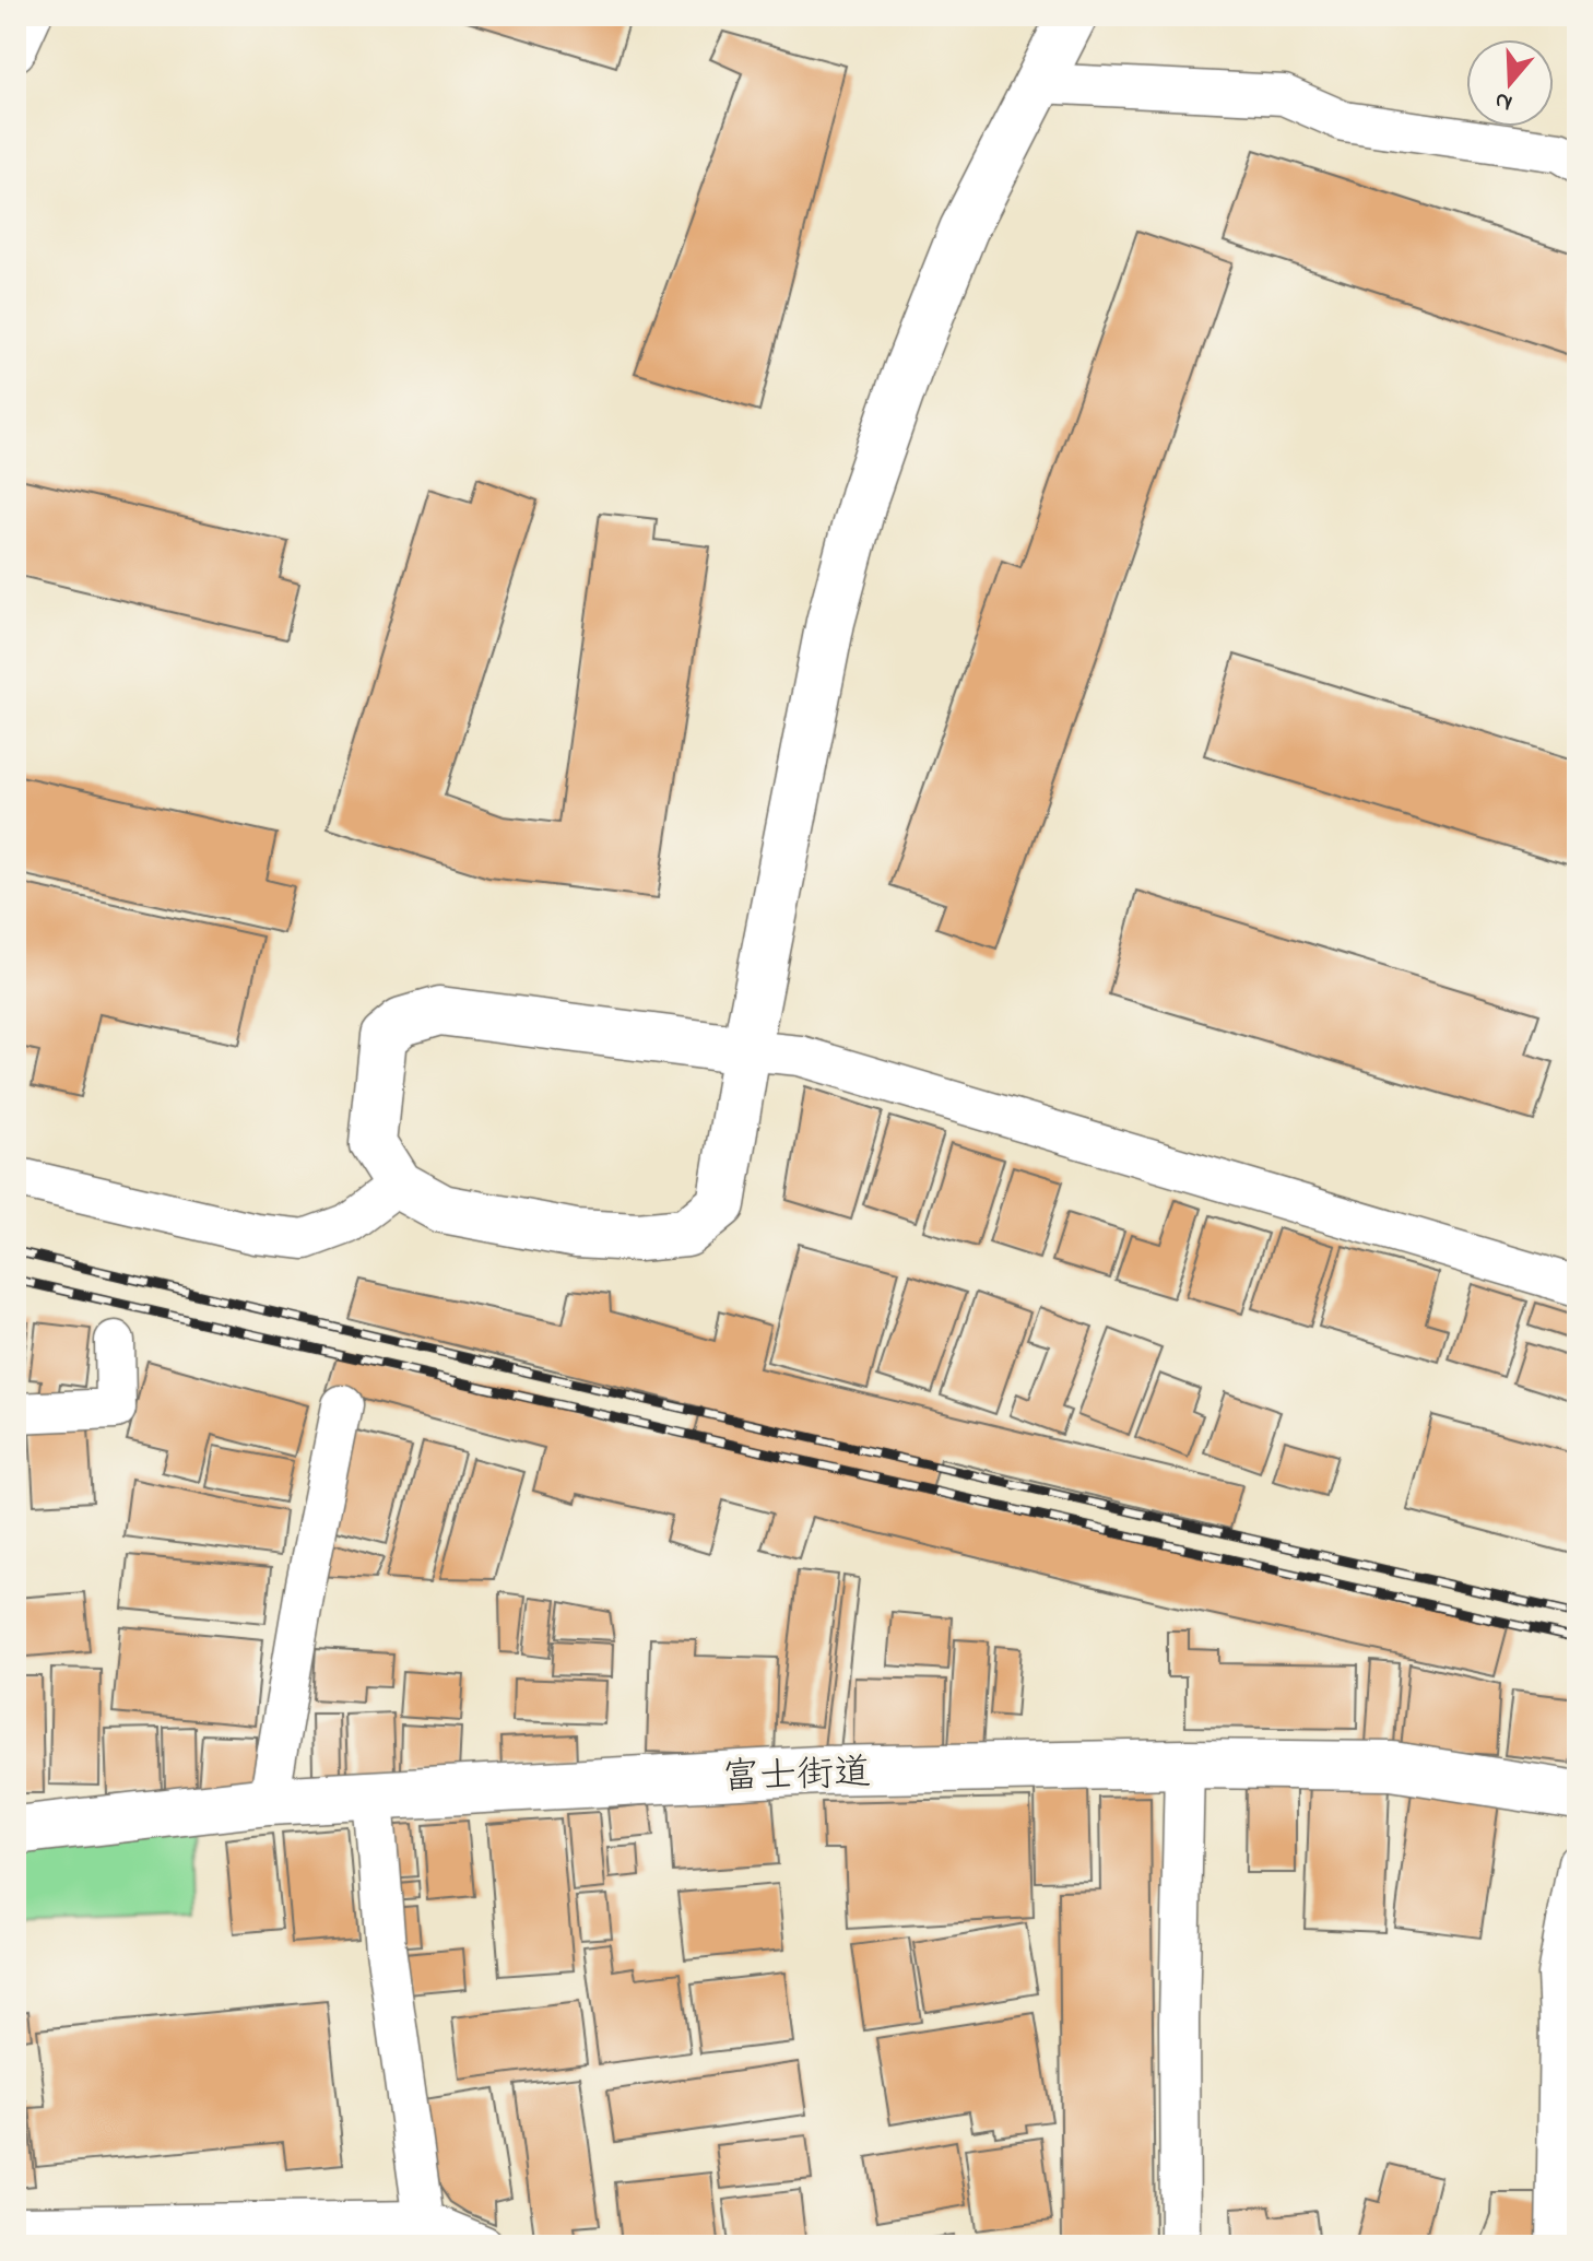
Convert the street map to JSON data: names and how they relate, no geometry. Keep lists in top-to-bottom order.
{
  "streets": {
    "street": ["富士街道"]
  },
  "north": "bottom"
}
